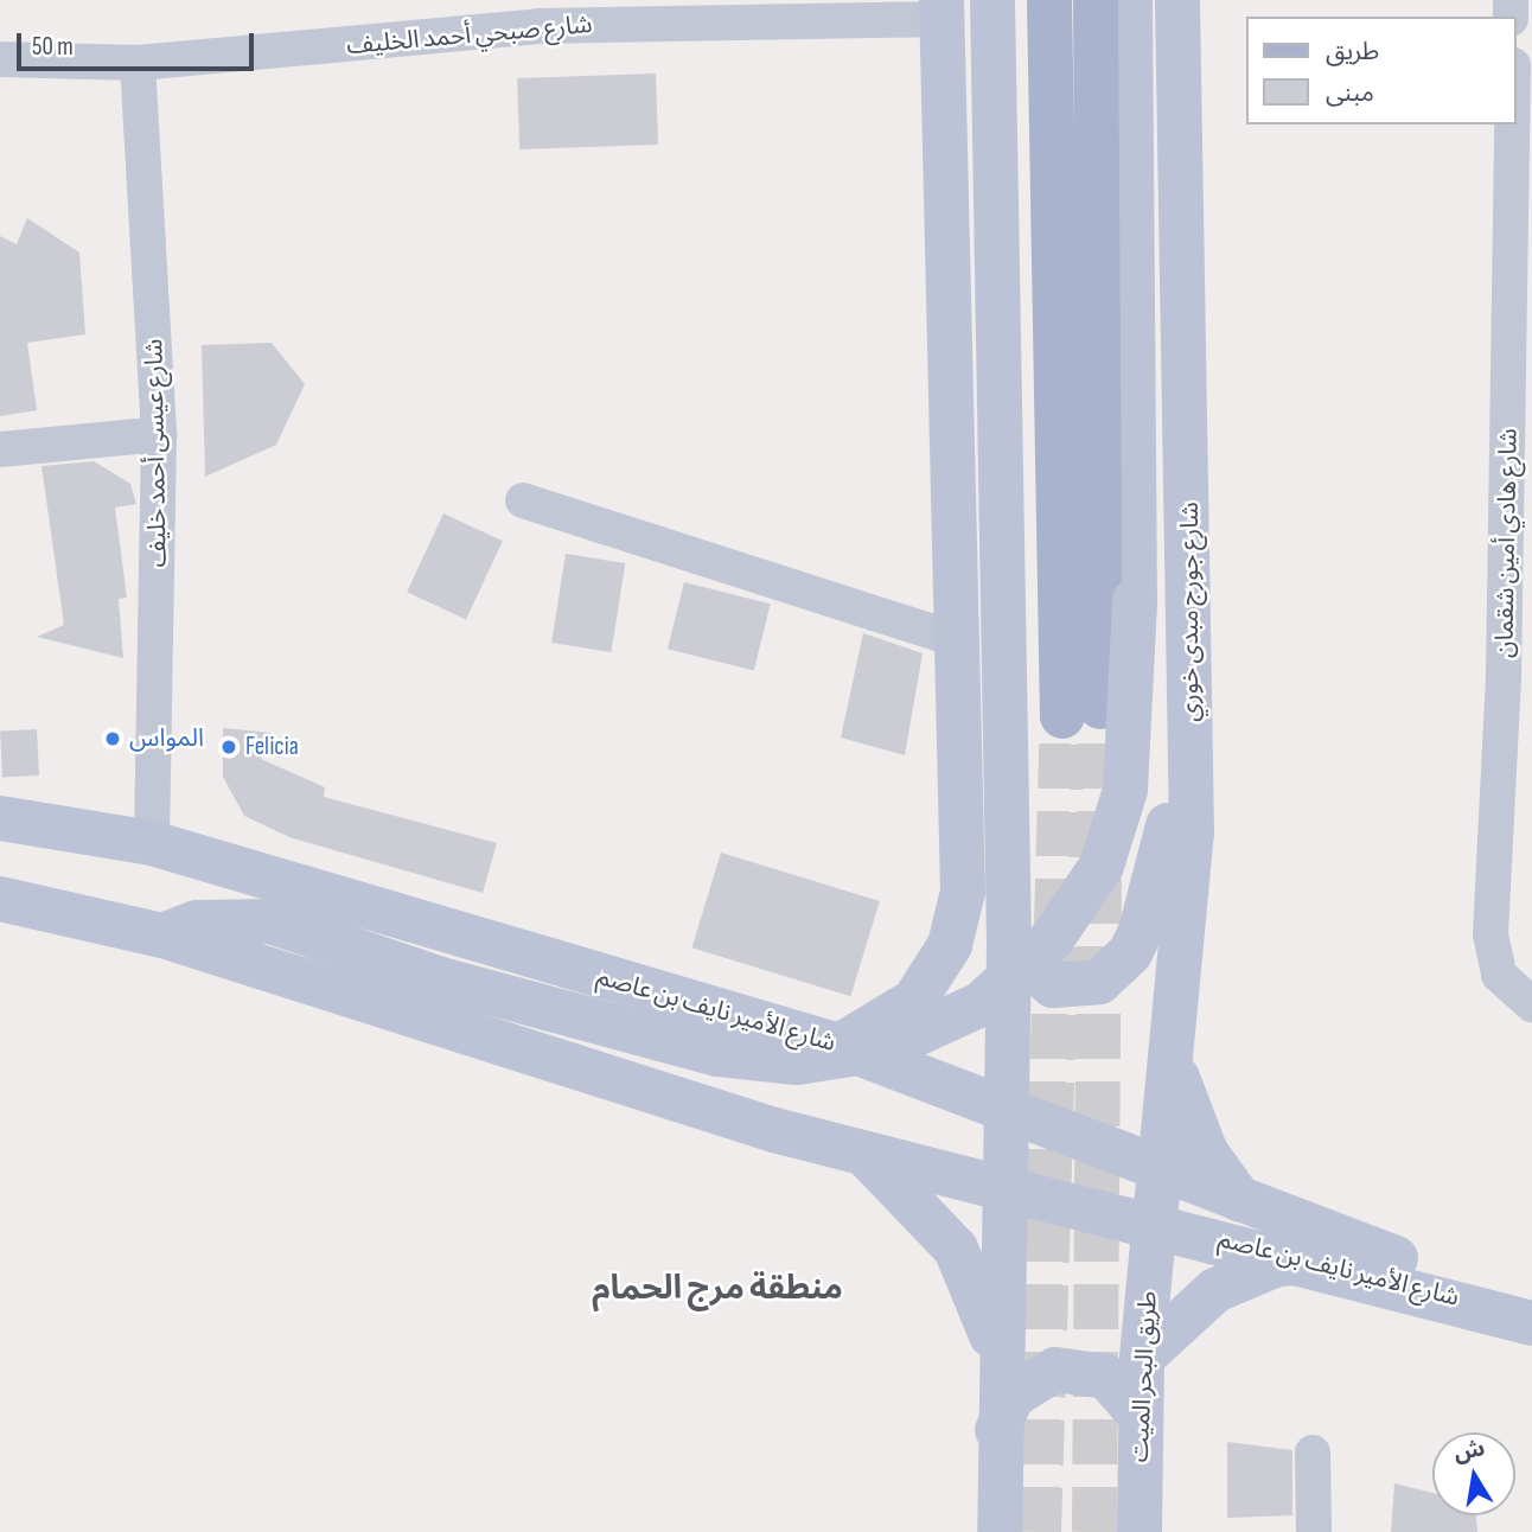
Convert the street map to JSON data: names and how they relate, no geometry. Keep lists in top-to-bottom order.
{
  "streets": {
    "street": [
      "شارع صبحي أحمد الخليف",
      "شارع عيسى أحمد خليف",
      "شارع هادي أمين شقمان",
      "شارع جورج مبدى خوري",
      "شارع الأمير نايف بن عاصم",
      "طريق البحر الميت"
    ]
  },
  "crossings": [
    ["شارع صبحي أحمد الخليف", "شارع عيسى أحمد خليف"],
    ["شارع عيسى أحمد خليف", "شارع الأمير نايف بن عاصم"],
    ["شارع جورج مبدى خوري", "شارع الأمير نايف بن عاصم"],
    ["شارع جورج مبدى خوري", "طريق البحر الميت"],
    ["شارع الأمير نايف بن عاصم", "طريق البحر الميت"]
  ],
  "districts": ["منطقة مرج الحمام"],
  "places": ["المواس", "Felicia"],
  "legend": ["طريق", "مبنى"],
  "scale_bar": "50 m",
  "north": "top"
}
